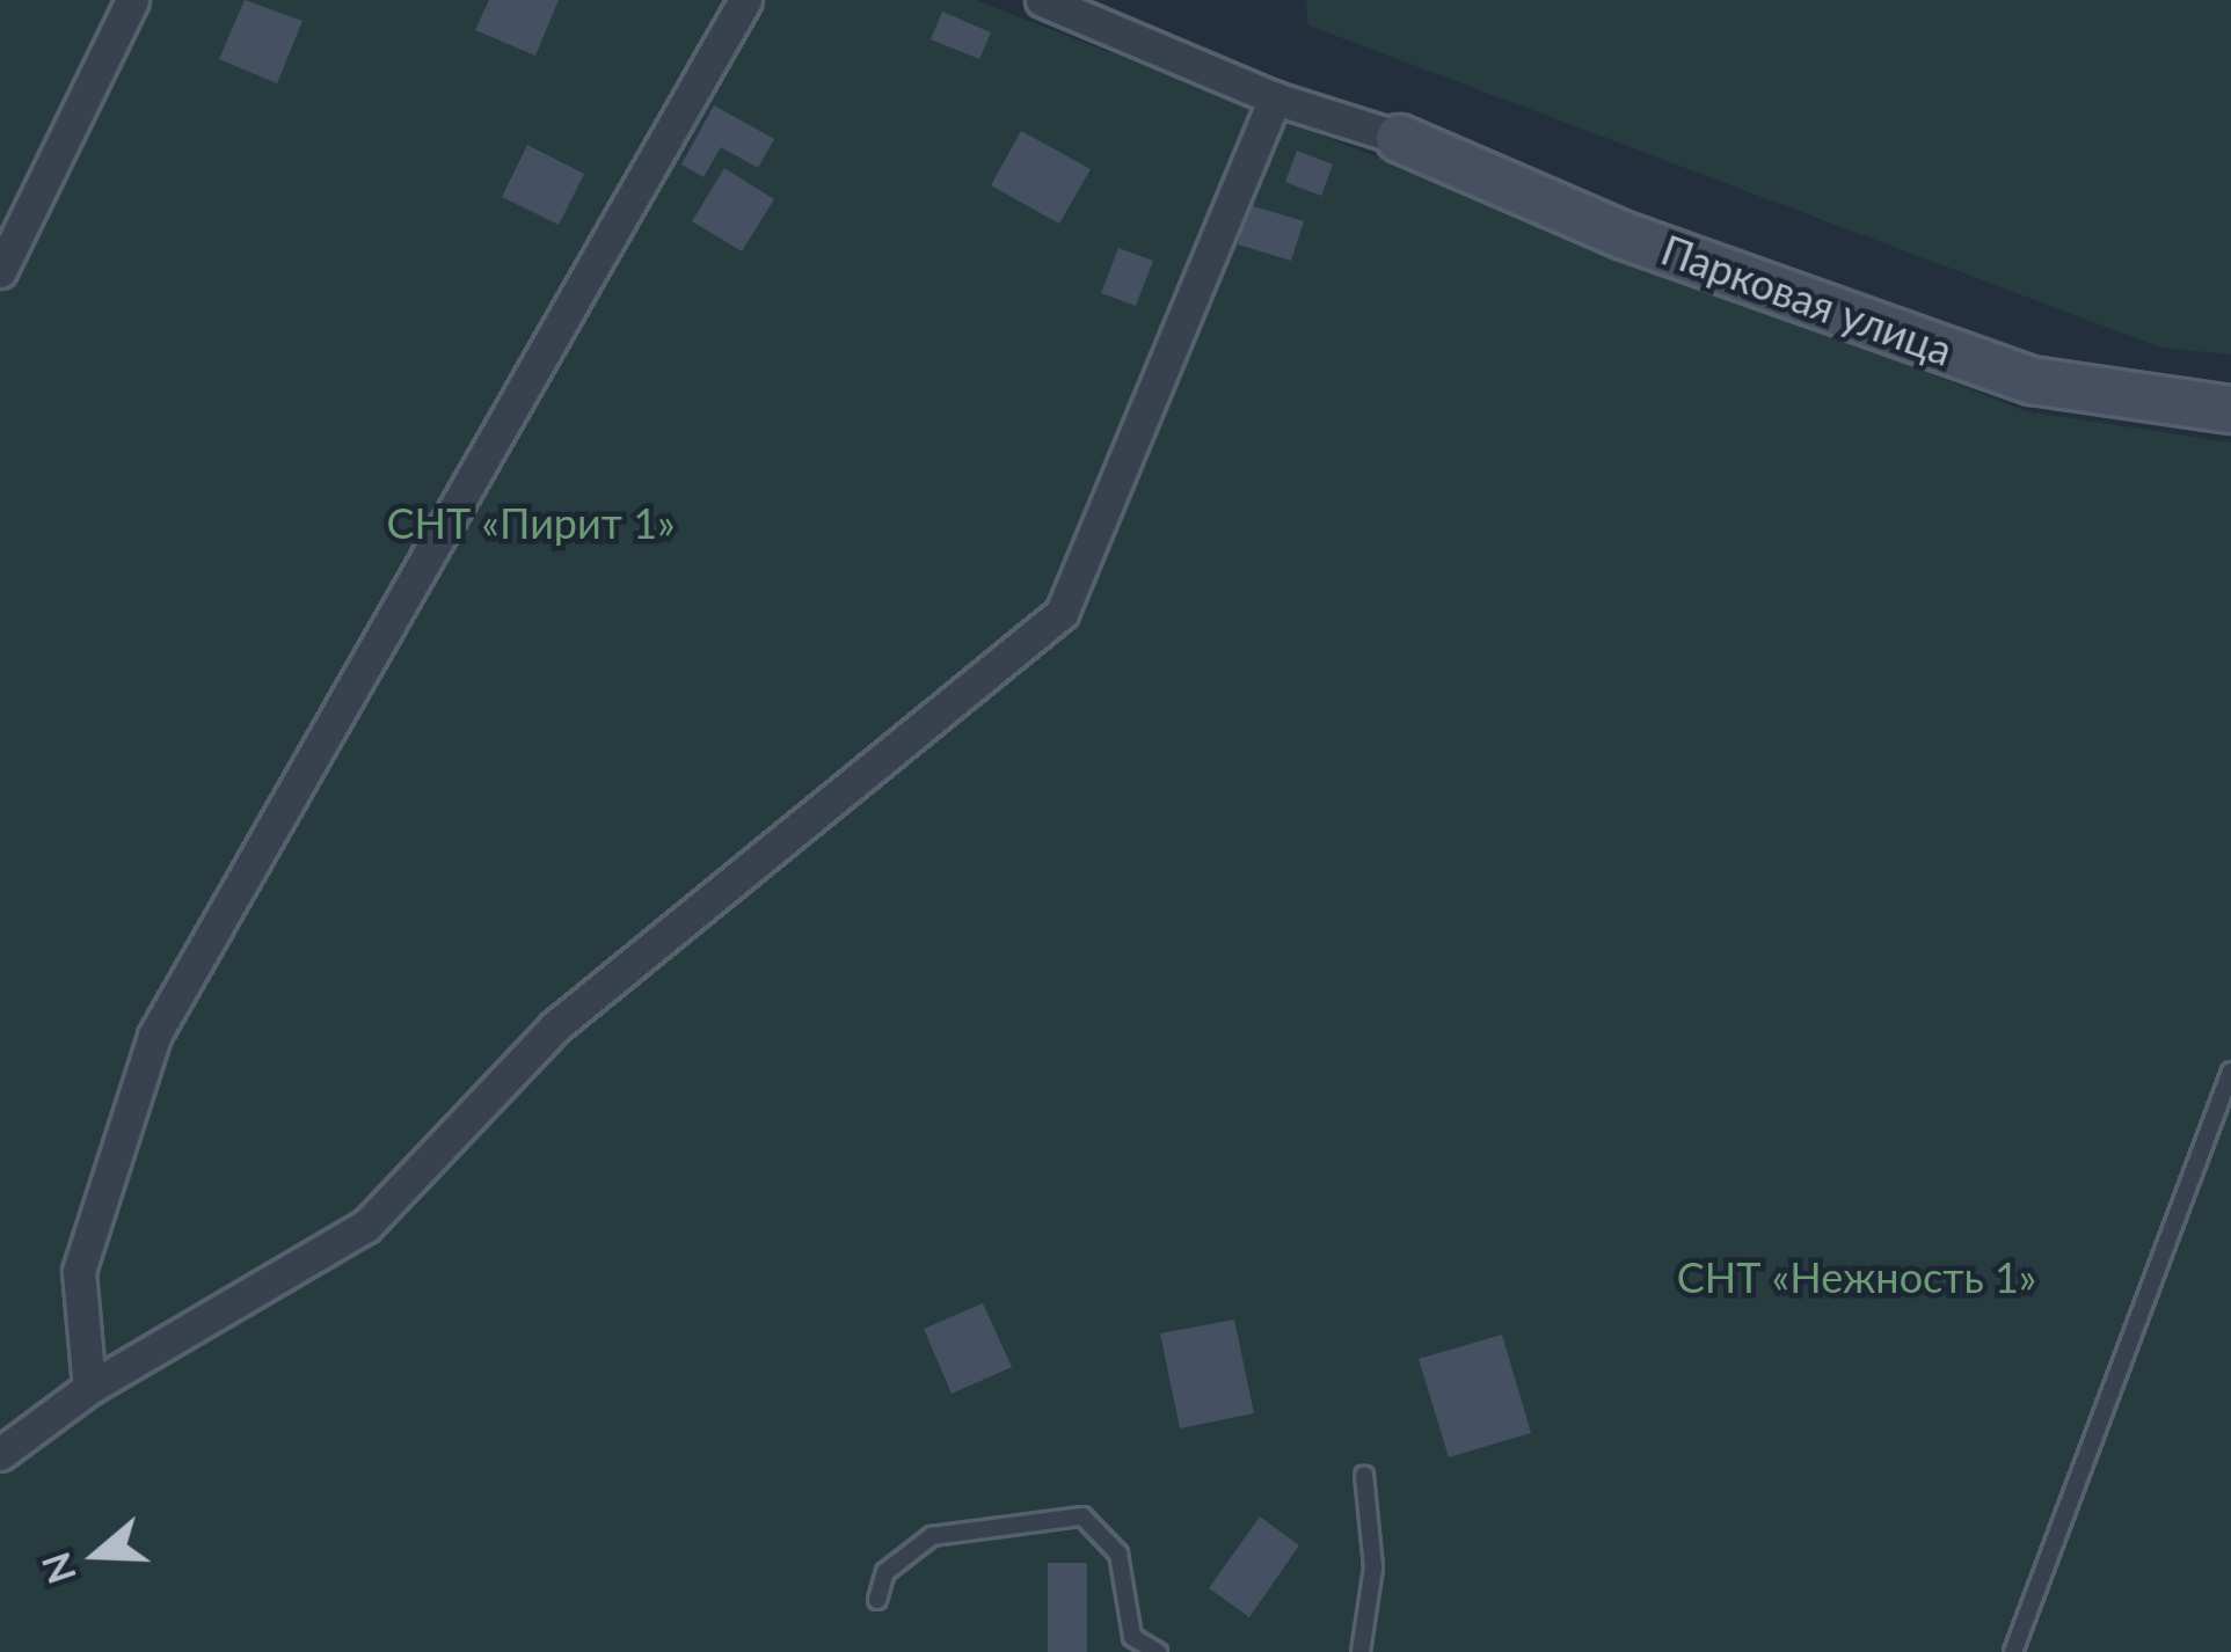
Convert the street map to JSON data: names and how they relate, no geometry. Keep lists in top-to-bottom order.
{
  "streets": {
    "street": ["Парковая улица"]
  },
  "parks": ["СНТ «Пирит 1»", "СНТ «Нежность 1»"],
  "north": "left"
}
